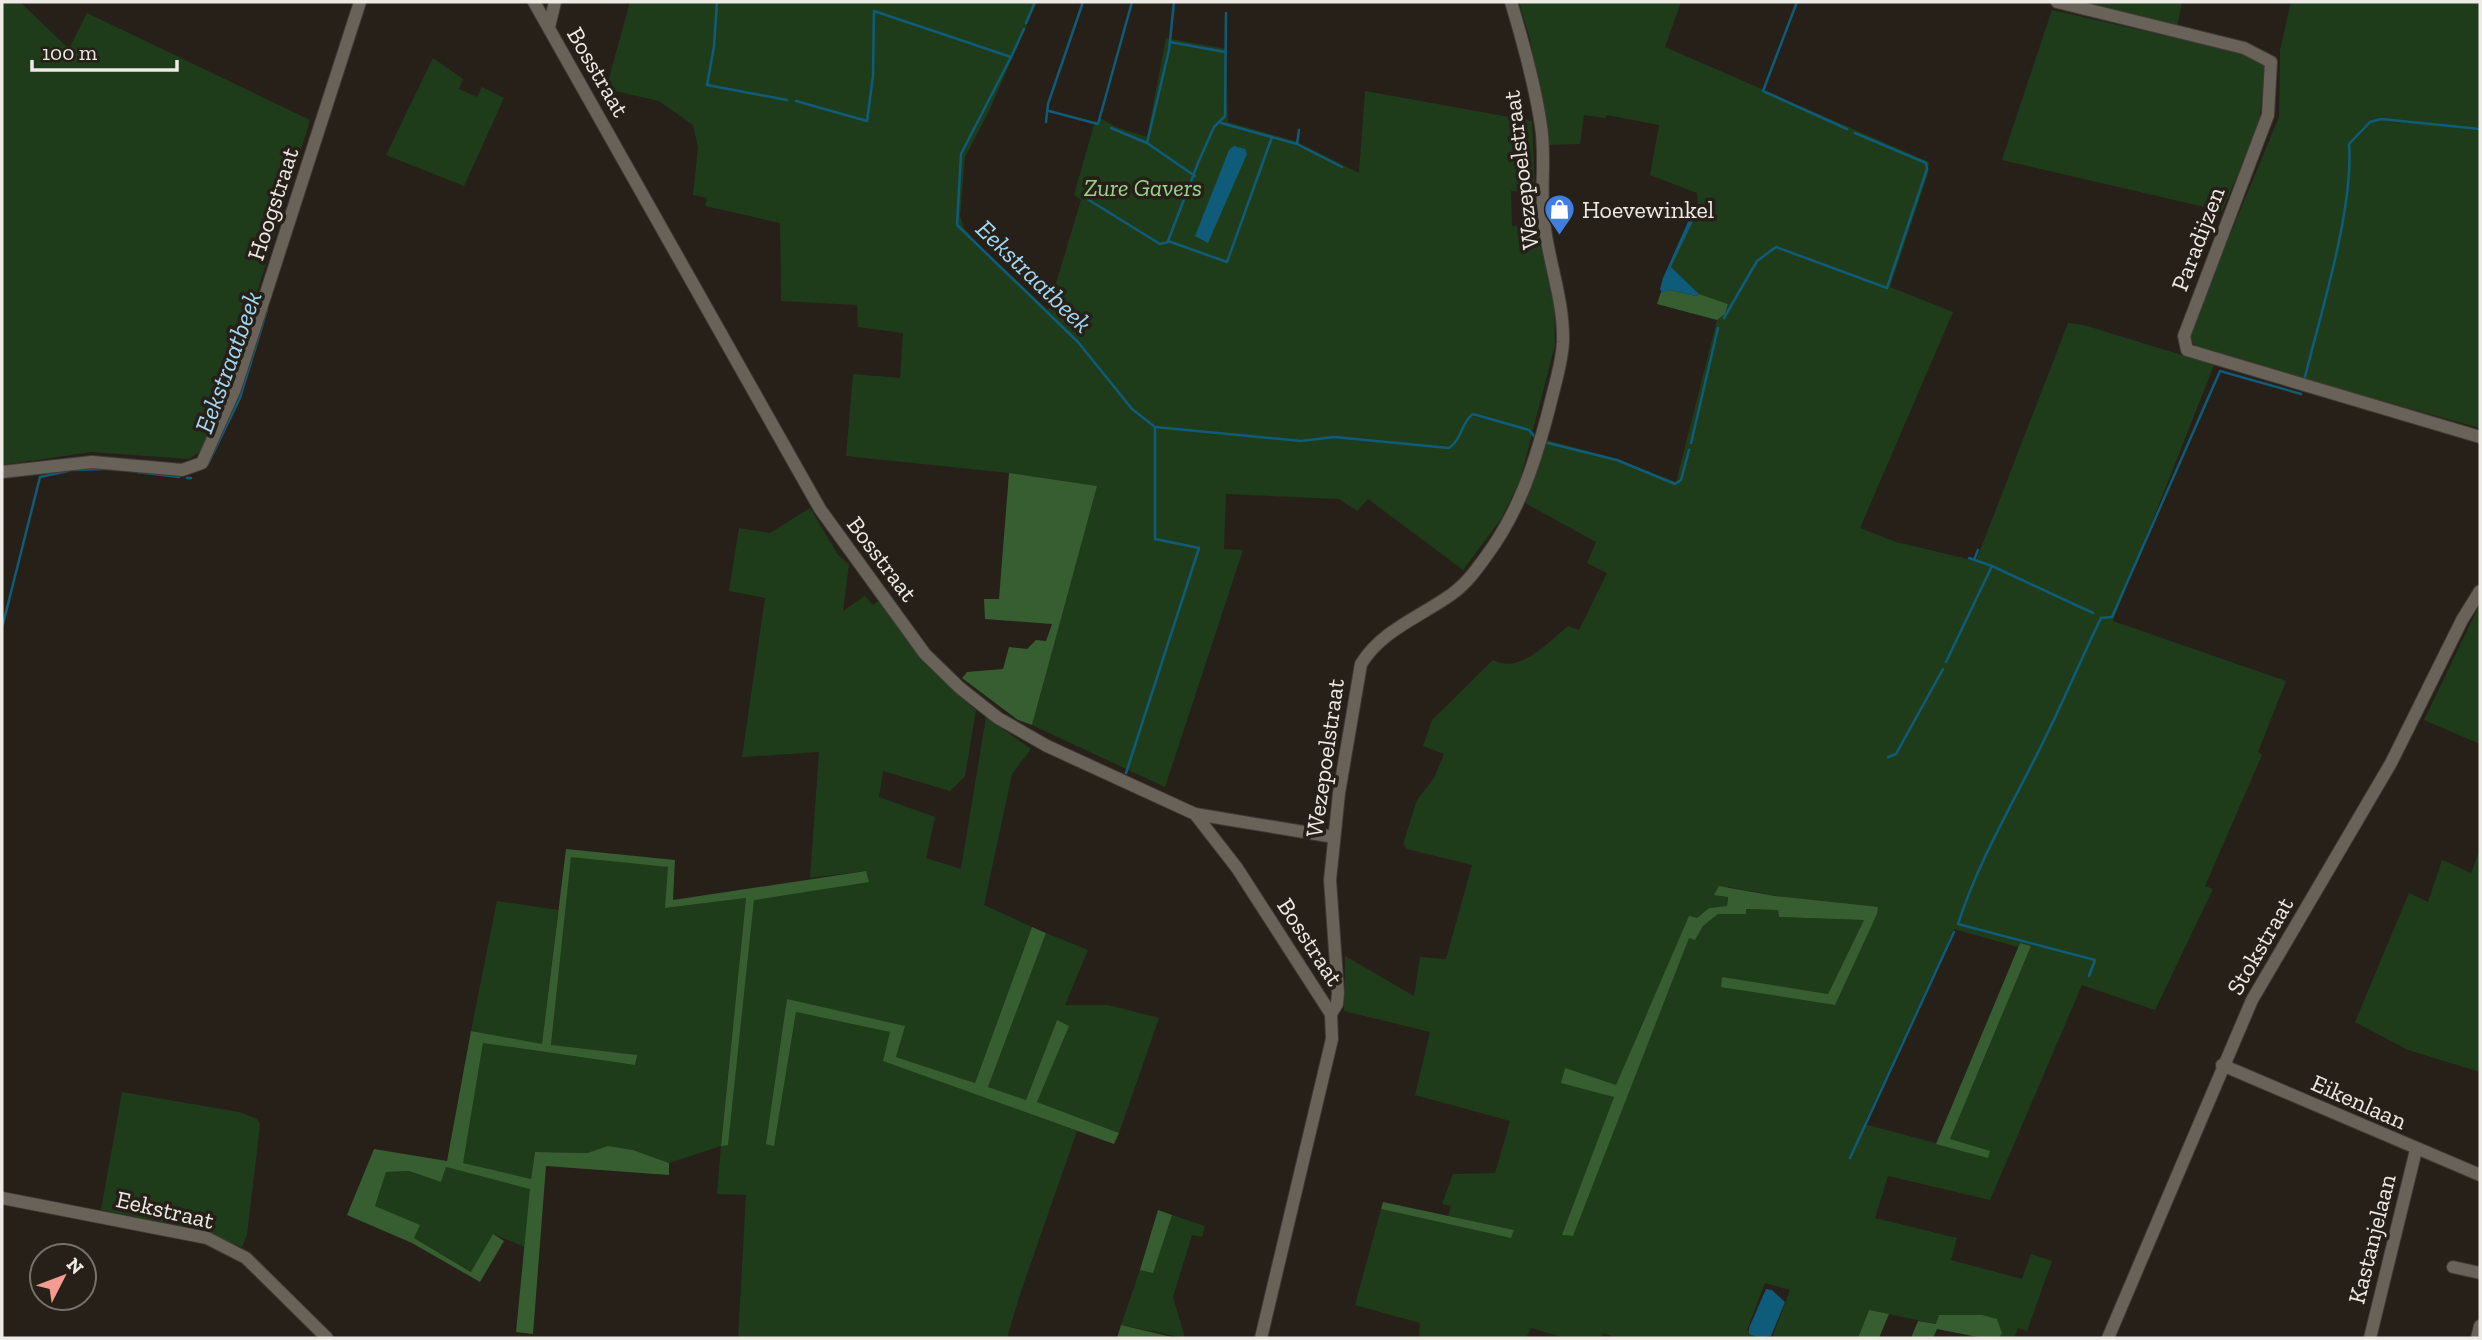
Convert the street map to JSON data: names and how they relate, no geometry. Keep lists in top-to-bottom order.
{
  "streets": {
    "street": [
      "Bosstraat",
      "Wezepoelstraat",
      "Hoogstraat",
      "Paradijzen",
      "Stokstraat",
      "Eikenlaan",
      "Eekstraat",
      "Kastanjelaan"
    ]
  },
  "crossings": [
    ["Bosstraat", "Wezepoelstraat"],
    ["Stokstraat", "Eikenlaan"],
    ["Eikenlaan", "Kastanjelaan"]
  ],
  "water": ["Eekstraatbeek"],
  "parks": ["Zure Gavers"],
  "places": {
    "shop": ["Hoevewinkel"]
  },
  "scale_bar": "100 m",
  "north": "top right"
}
